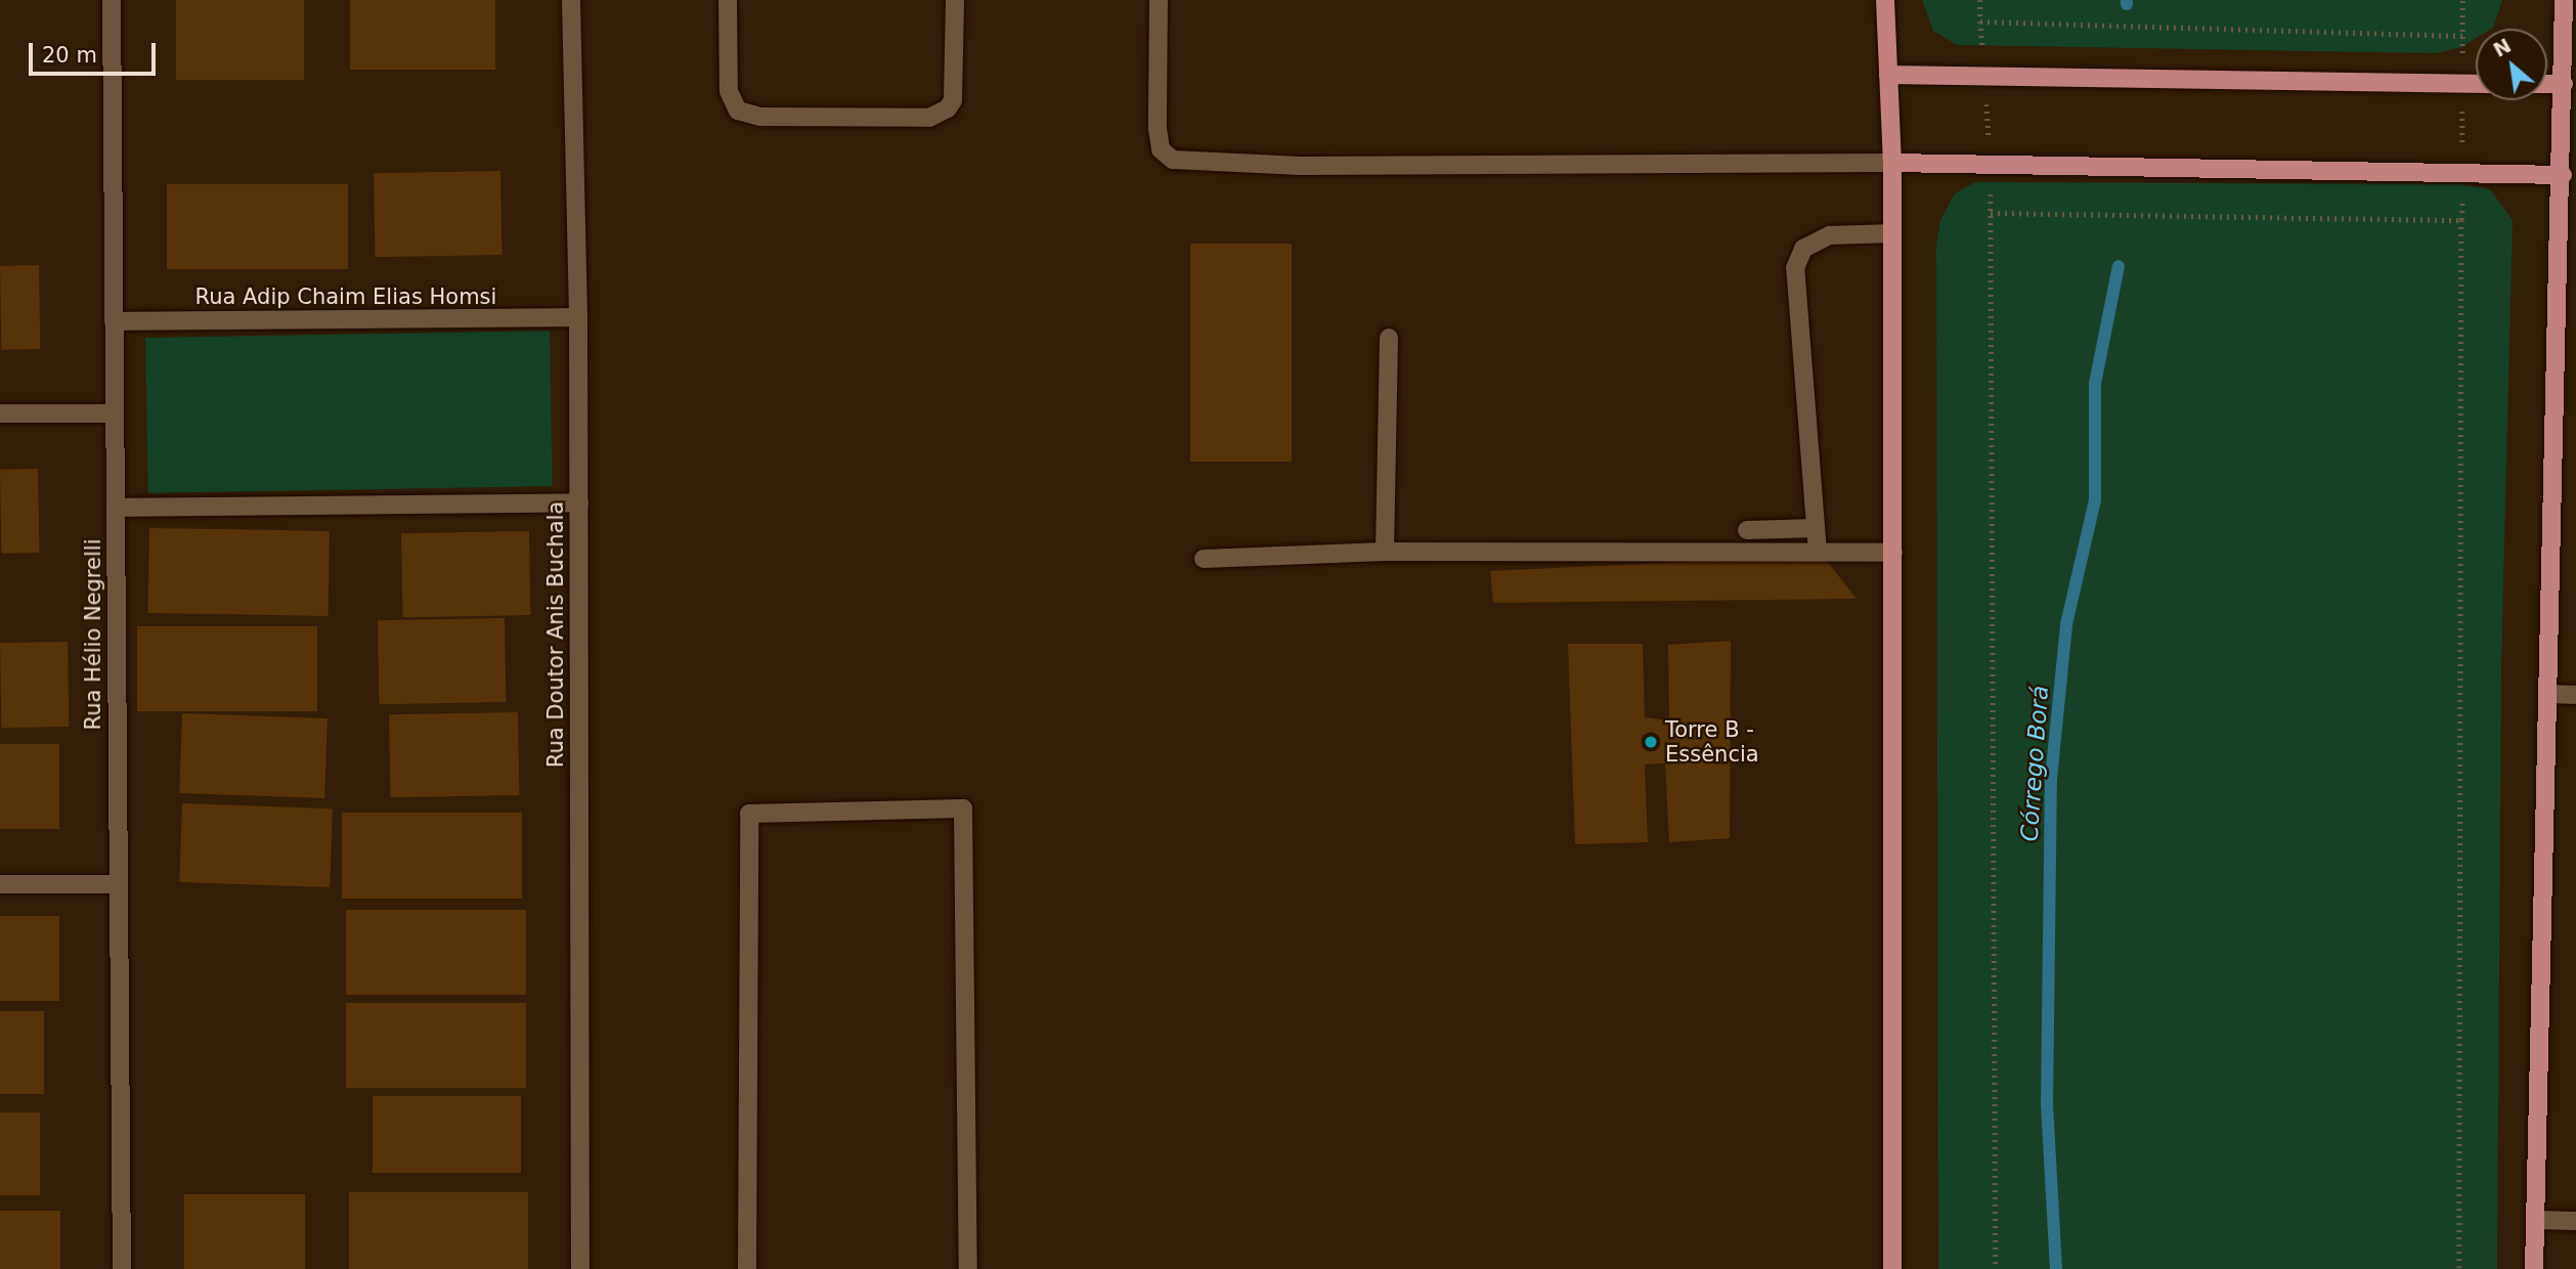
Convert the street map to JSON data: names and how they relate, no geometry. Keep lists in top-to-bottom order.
{
  "streets": {
    "street": ["Rua Adip Chaim Elias Homsi", "Rua Hélio Negrelli", "Rua Doutor Anis Buchala"]
  },
  "crossings": [
    ["Rua Adip Chaim Elias Homsi", "Rua Hélio Negrelli"],
    ["Rua Adip Chaim Elias Homsi", "Rua Doutor Anis Buchala"]
  ],
  "water": ["Córrego Borá"],
  "places": ["Torre B - Essência"],
  "scale_bar": "20 m",
  "north": "top left"
}
